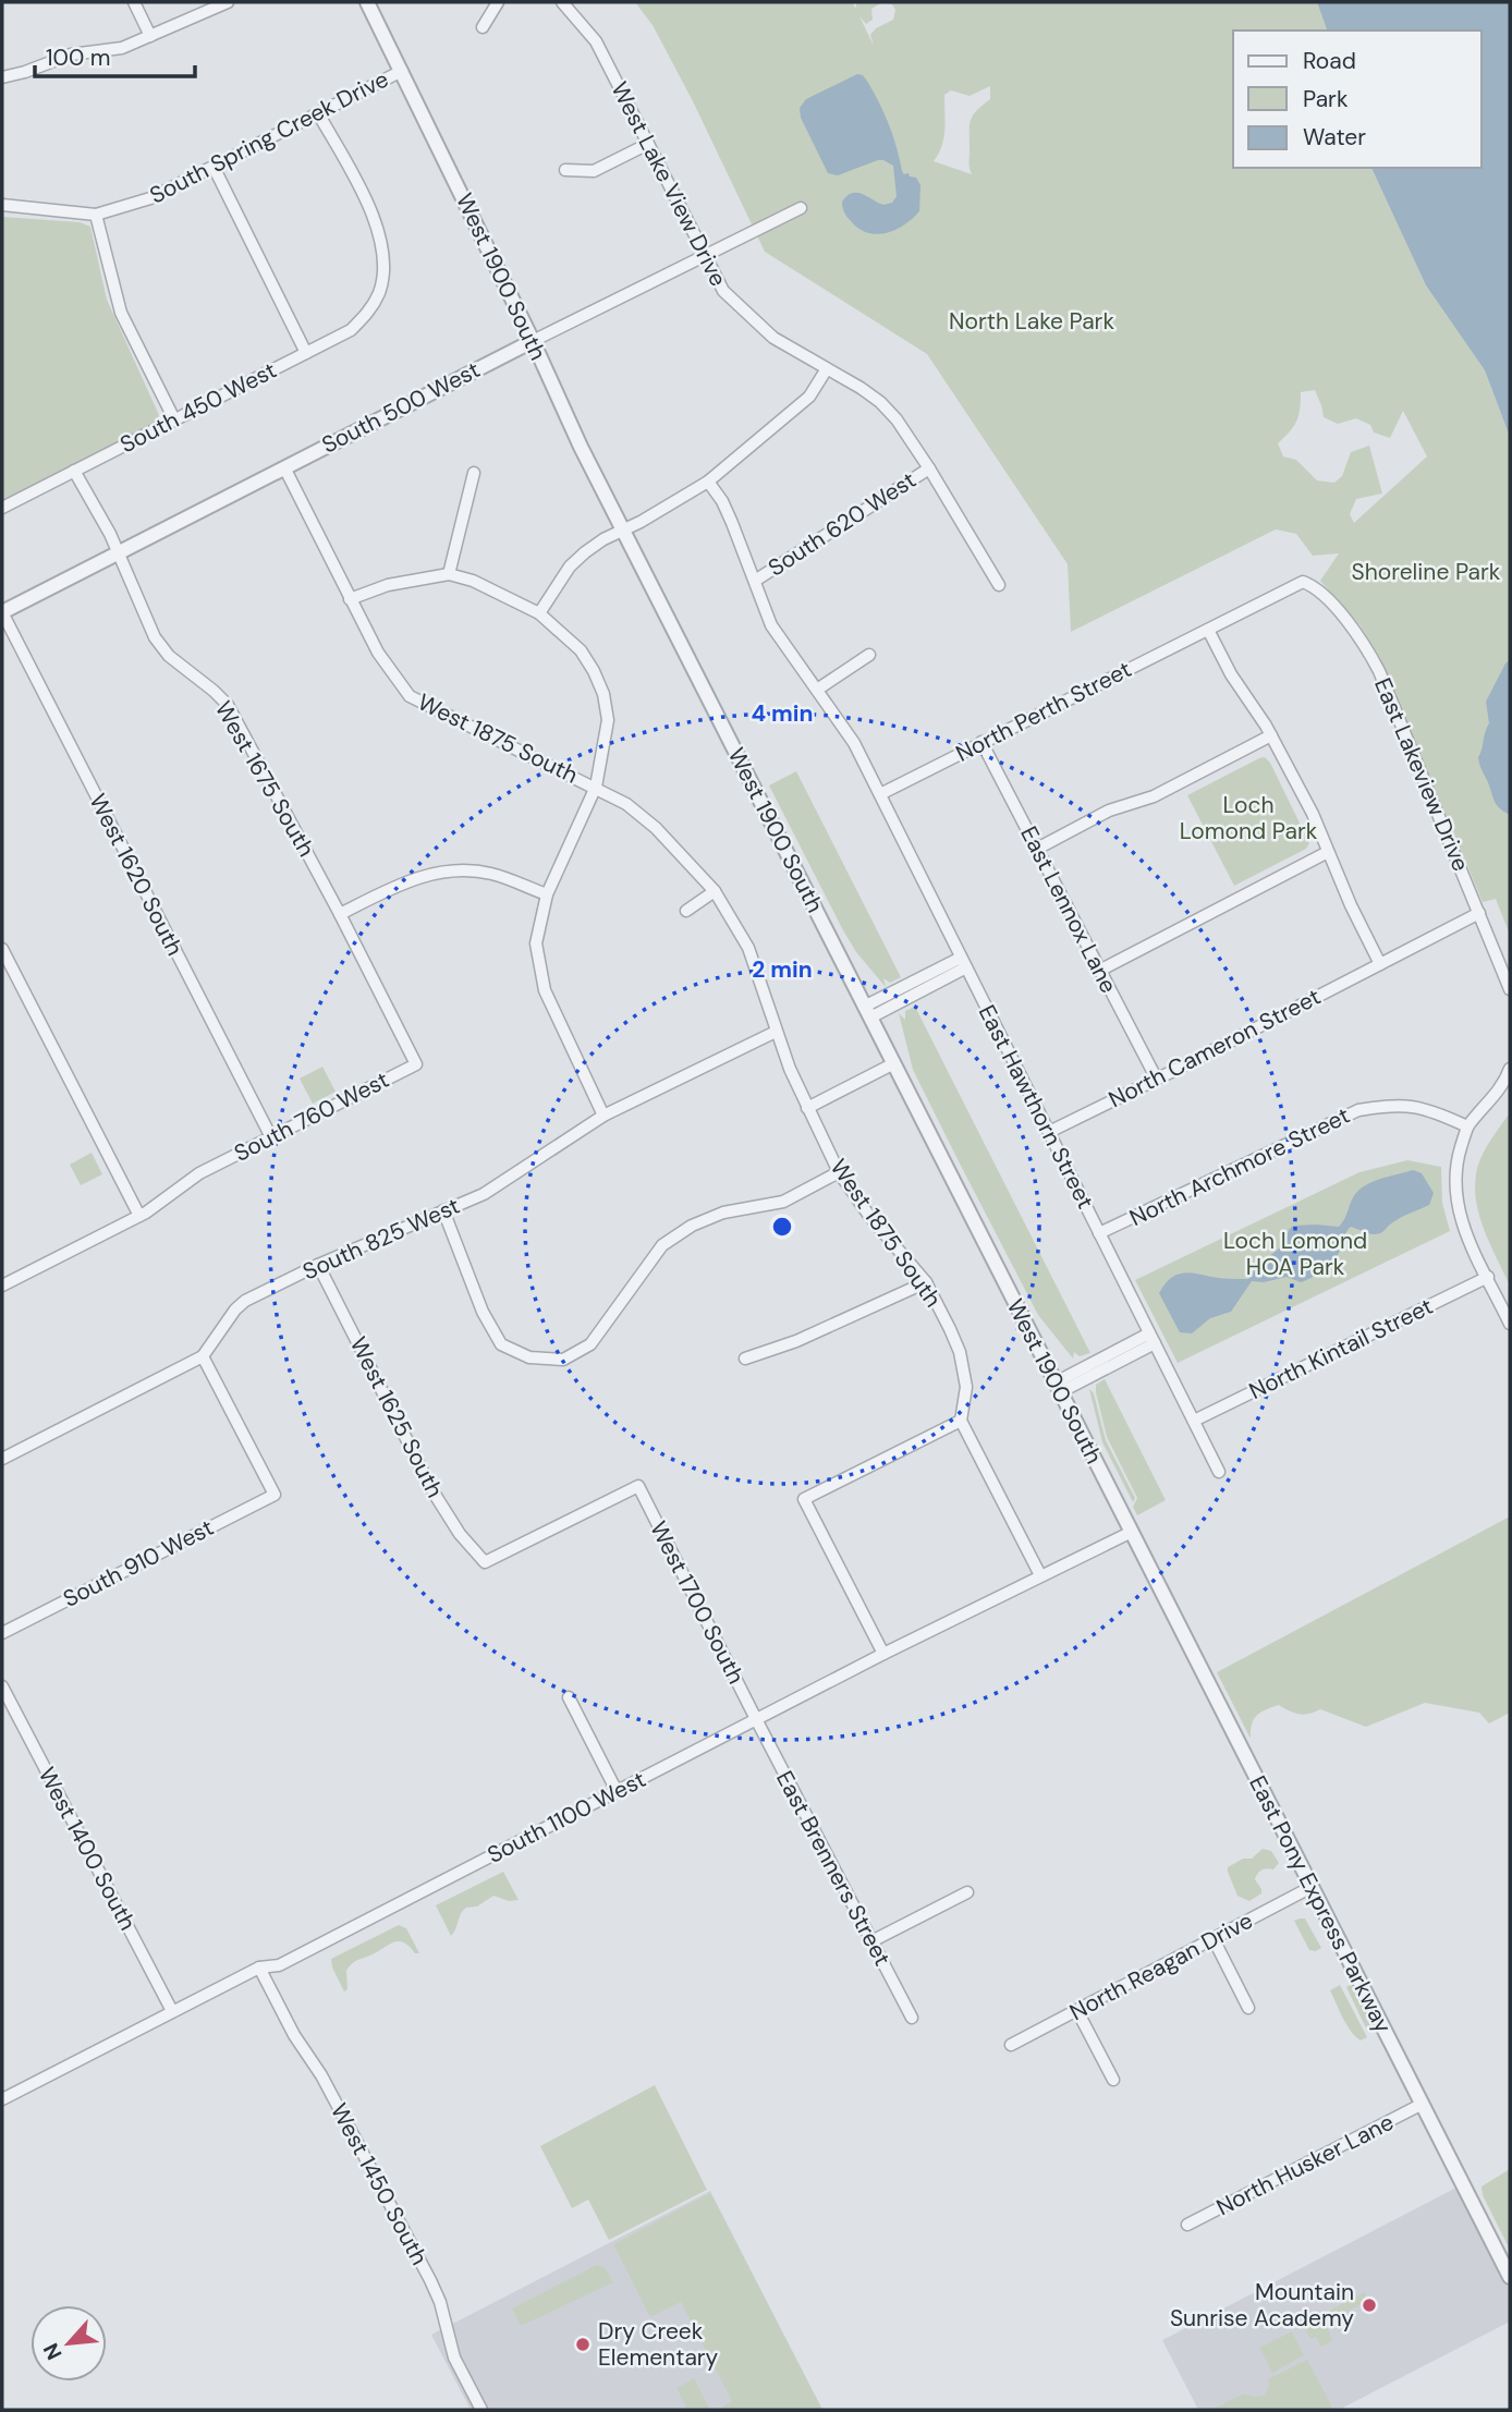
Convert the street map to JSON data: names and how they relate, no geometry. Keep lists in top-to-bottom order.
{
  "streets": {
    "street": [
      "South Spring Creek Drive",
      "West Lake View Drive",
      "West 1900 South",
      "South 450 West",
      "South 500 West",
      "South 620 West",
      "North Perth Street",
      "West 1875 South",
      "East Lakeview Drive",
      "West 1675 South",
      "West 1620 South",
      "East Lennox Lane",
      "North Cameron Street",
      "East Hawthorn Street",
      "South 760 West",
      "North Archmore Street",
      "South 825 West",
      "North Kintail Street",
      "West 1625 South",
      "South 910 West",
      "West 1700 South",
      "South 1100 West",
      "West 1400 South",
      "East Brenners Street",
      "East Pony Express Parkway",
      "North Reagan Drive",
      "North Husker Lane",
      "West 1450 South"
    ]
  },
  "crossings": [
    ["South Spring Creek Drive", "West 1900 South"],
    ["South Spring Creek Drive", "South 450 West"],
    ["West Lake View Drive", "South 500 West"],
    ["West Lake View Drive", "South 620 West"],
    ["West 1900 South", "South 500 West"],
    ["West 1900 South", "South 1100 West"],
    ["West 1900 South", "East Pony Express Parkway"],
    ["South 450 West", "West 1675 South"],
    ["South 500 West", "West 1875 South"],
    ["South 500 West", "West 1675 South"],
    ["South 500 West", "West 1620 South"],
    ["South 620 West", "East Hawthorn Street"],
    ["North Perth Street", "East Lakeview Drive"],
    ["North Perth Street", "East Lennox Lane"],
    ["North Perth Street", "East Hawthorn Street"],
    ["West 1875 South", "South 825 West"],
    ["East Lakeview Drive", "North Cameron Street"],
    ["West 1675 South", "South 760 West"],
    ["West 1620 South", "South 760 West"],
    ["East Lennox Lane", "North Cameron Street"],
    ["North Cameron Street", "East Hawthorn Street"],
    ["East Hawthorn Street", "North Archmore Street"],
    ["East Hawthorn Street", "North Kintail Street"],
    ["South 825 West", "West 1625 South"],
    ["South 825 West", "South 910 West"],
    ["West 1625 South", "West 1700 South"],
    ["West 1700 South", "South 1100 West"],
    ["West 1700 South", "East Brenners Street"],
    ["South 1100 West", "West 1400 South"],
    ["South 1100 West", "East Brenners Street"],
    ["South 1100 West", "East Pony Express Parkway"],
    ["South 1100 West", "West 1450 South"],
    ["East Pony Express Parkway", "North Reagan Drive"],
    ["East Pony Express Parkway", "North Husker Lane"]
  ],
  "parks": [
    "North Lake Park",
    "Shoreline Park",
    "Loch Lomond Park",
    "Loch Lomond HOA Park"
  ],
  "places": ["Mountain Sunrise Academy", "Dry Creek Elementary"],
  "legend": ["Road", "Park", "Water"],
  "scale_bar": "100 m",
  "north": "bottom left",
  "rings": ["4 min", "2 min"]
}
